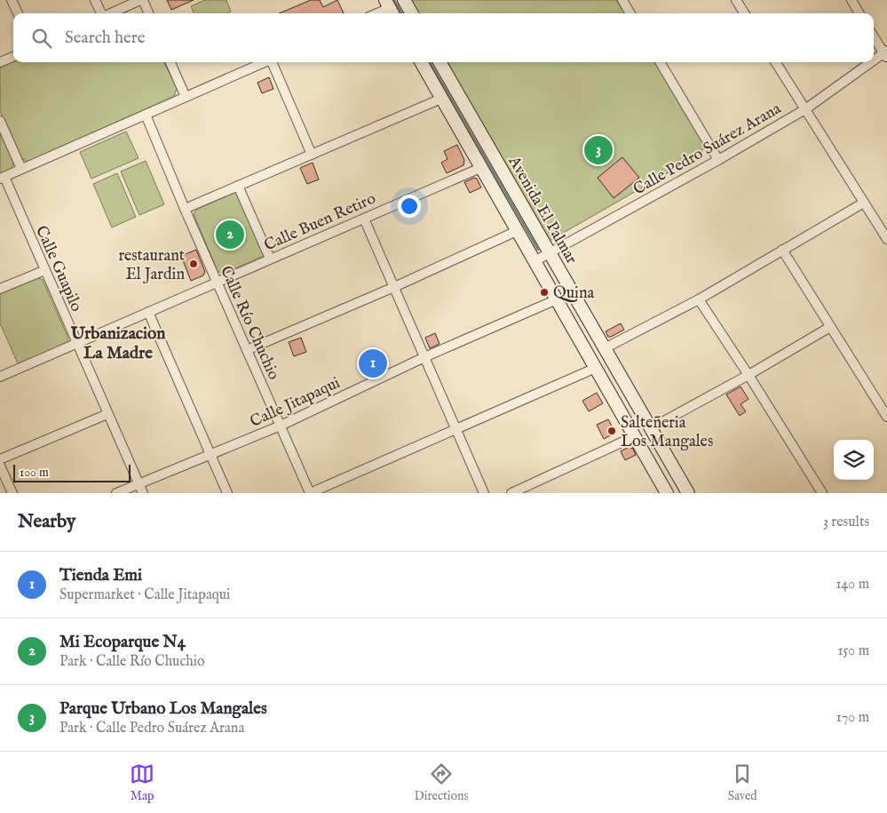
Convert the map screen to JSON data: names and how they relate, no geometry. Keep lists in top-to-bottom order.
{
  "streets": {
    "street": [
      "Calle Pedro Suárez Arana",
      "Avenida El Palmar",
      "Calle Buen Retiro",
      "Calle Guapilo",
      "Calle Río Chuchio",
      "Calle Jitapaqui"
    ]
  },
  "crossings": [
    ["Calle Pedro Suárez Arana", "Avenida El Palmar"],
    ["Avenida El Palmar", "Calle Buen Retiro"],
    ["Avenida El Palmar", "Calle Jitapaqui"],
    ["Calle Buen Retiro", "Calle Guapilo"],
    ["Calle Buen Retiro", "Calle Río Chuchio"],
    ["Calle Guapilo", "Calle Jitapaqui"],
    ["Calle Río Chuchio", "Calle Jitapaqui"]
  ],
  "districts": ["Urbanizacion La Madre"],
  "places": ["restaurant El Jardin", "Quina", "Salteñeria Los Mangales"],
  "scale_bar": "100 m",
  "page": {
    "search": "Search here",
    "pins": ["3", "2", "1"],
    "scale": "100 m",
    "heading": ["Nearby", "3 results"],
    "list": [
      {
        "mark": "1",
        "name": "Tienda Emi",
        "note": "Supermarket · Calle Jitapaqui",
        "value": "140 m"
      },
      {
        "mark": "2",
        "name": "Mi Ecoparque N4",
        "note": "Park · Calle Río Chuchio",
        "value": "150 m"
      },
      {
        "mark": "3",
        "name": "Parque Urbano Los Mangales",
        "note": "Park · Calle Pedro Suárez Arana",
        "value": "170 m"
      }
    ],
    "nav": ["Map", "Directions", "Saved"]
  }
}
